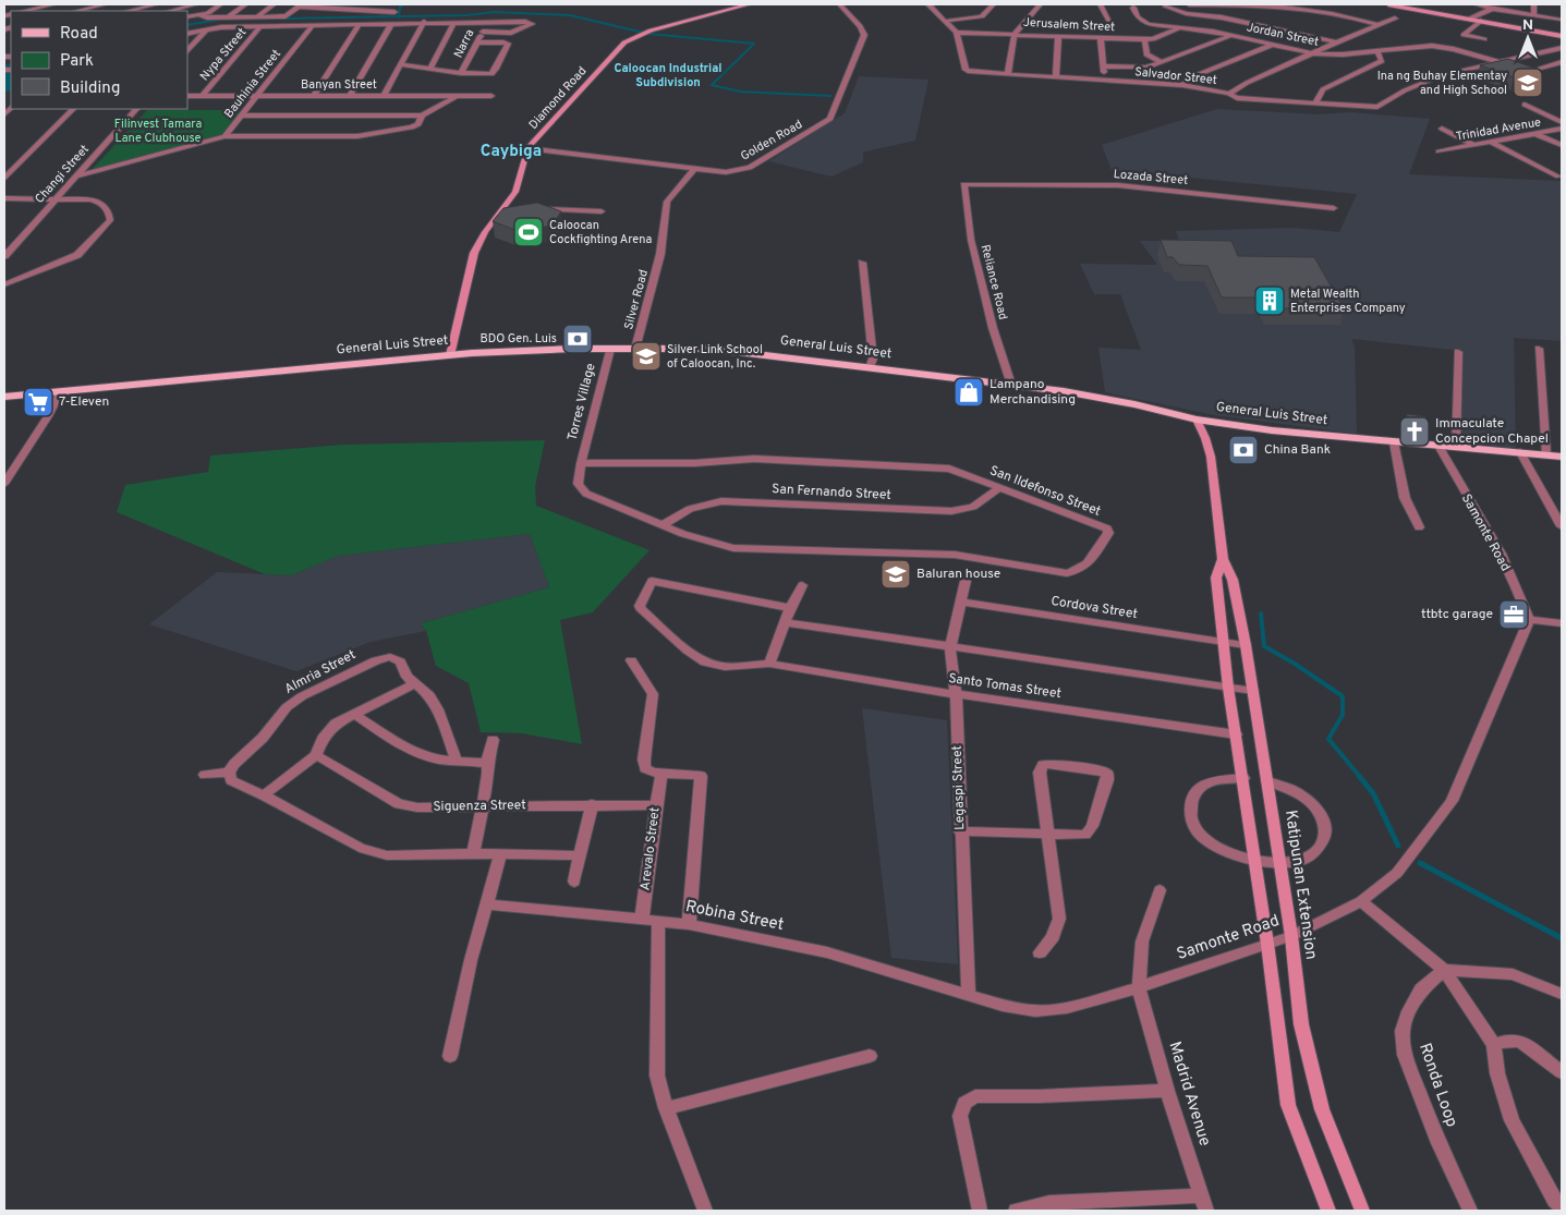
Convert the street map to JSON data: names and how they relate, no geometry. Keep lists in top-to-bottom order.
{
  "streets": {
    "main road": ["Diamond Road", "General Luis Street", "Katipunan Extension"],
    "street": [
      "Jerusalem Street",
      "Jordan Street",
      "Narra",
      "Nypa Street",
      "Salvador Street",
      "Bauhinia Street",
      "Banyan Street",
      "Trinidad Avenue",
      "Golden Road",
      "Changi Street",
      "Lozada Street",
      "Reliance Road",
      "Silver Road",
      "Torres Village",
      "San Ildefonso Street",
      "San Fernando Street",
      "Samonte Road",
      "Cordova Street",
      "Almria Street",
      "Santo Tomas Street",
      "Legaspi Street",
      "Siguenza Street",
      "Arevalo Street",
      "Robina Street",
      "Ronda Loop",
      "Madrid Avenue"
    ]
  },
  "crossings": [
    ["Jerusalem Street", "Jordan Street"],
    ["Jerusalem Street", "Salvador Street"],
    ["Jordan Street", "Salvador Street"],
    ["Nypa Street", "Banyan Street"],
    ["Bauhinia Street", "Banyan Street"],
    ["Bauhinia Street", "Changi Street"],
    ["Diamond Road", "Golden Road"],
    ["Diamond Road", "General Luis Street"],
    ["Golden Road", "Silver Road"],
    ["Lozada Street", "Reliance Road"],
    ["Reliance Road", "General Luis Street"],
    ["Silver Road", "General Luis Street"],
    ["General Luis Street", "Torres Village"],
    ["General Luis Street", "Samonte Road"],
    ["General Luis Street", "Katipunan Extension"],
    ["Torres Village", "San Ildefonso Street"],
    ["San Ildefonso Street", "San Fernando Street"],
    ["Samonte Road", "Legaspi Street"],
    ["Samonte Road", "Katipunan Extension"],
    ["Samonte Road", "Robina Street"],
    ["Samonte Road", "Madrid Avenue"],
    ["Cordova Street", "Legaspi Street"],
    ["Cordova Street", "Katipunan Extension"],
    ["Santo Tomas Street", "Legaspi Street"],
    ["Santo Tomas Street", "Katipunan Extension"],
    ["Legaspi Street", "Robina Street"],
    ["Siguenza Street", "Arevalo Street"],
    ["Arevalo Street", "Robina Street"]
  ],
  "districts": ["Caloocan Industrial Subdivision", "Caybiga"],
  "parks": ["Filinvest Tamara Lane Clubhouse"],
  "places": {
    "school or university": ["Ina ng Buhay Elementay and High School", "Silver Link School of Caloocan, Inc.", "Baluran house"],
    "sports": ["Caloocan Cockfighting Arena"],
    "building": ["Metal Wealth Enterprises Company"],
    "bank": ["BDO Gen. Luis", "China Bank"],
    "shop": ["Lampano Merchandising"],
    "supermarket": ["7-Eleven"],
    "church": ["Immaculate Concepcion Chapel"],
    "office": ["ttbtc garage"]
  },
  "legend": ["Road", "Park", "Building"],
  "north": "top"
}
